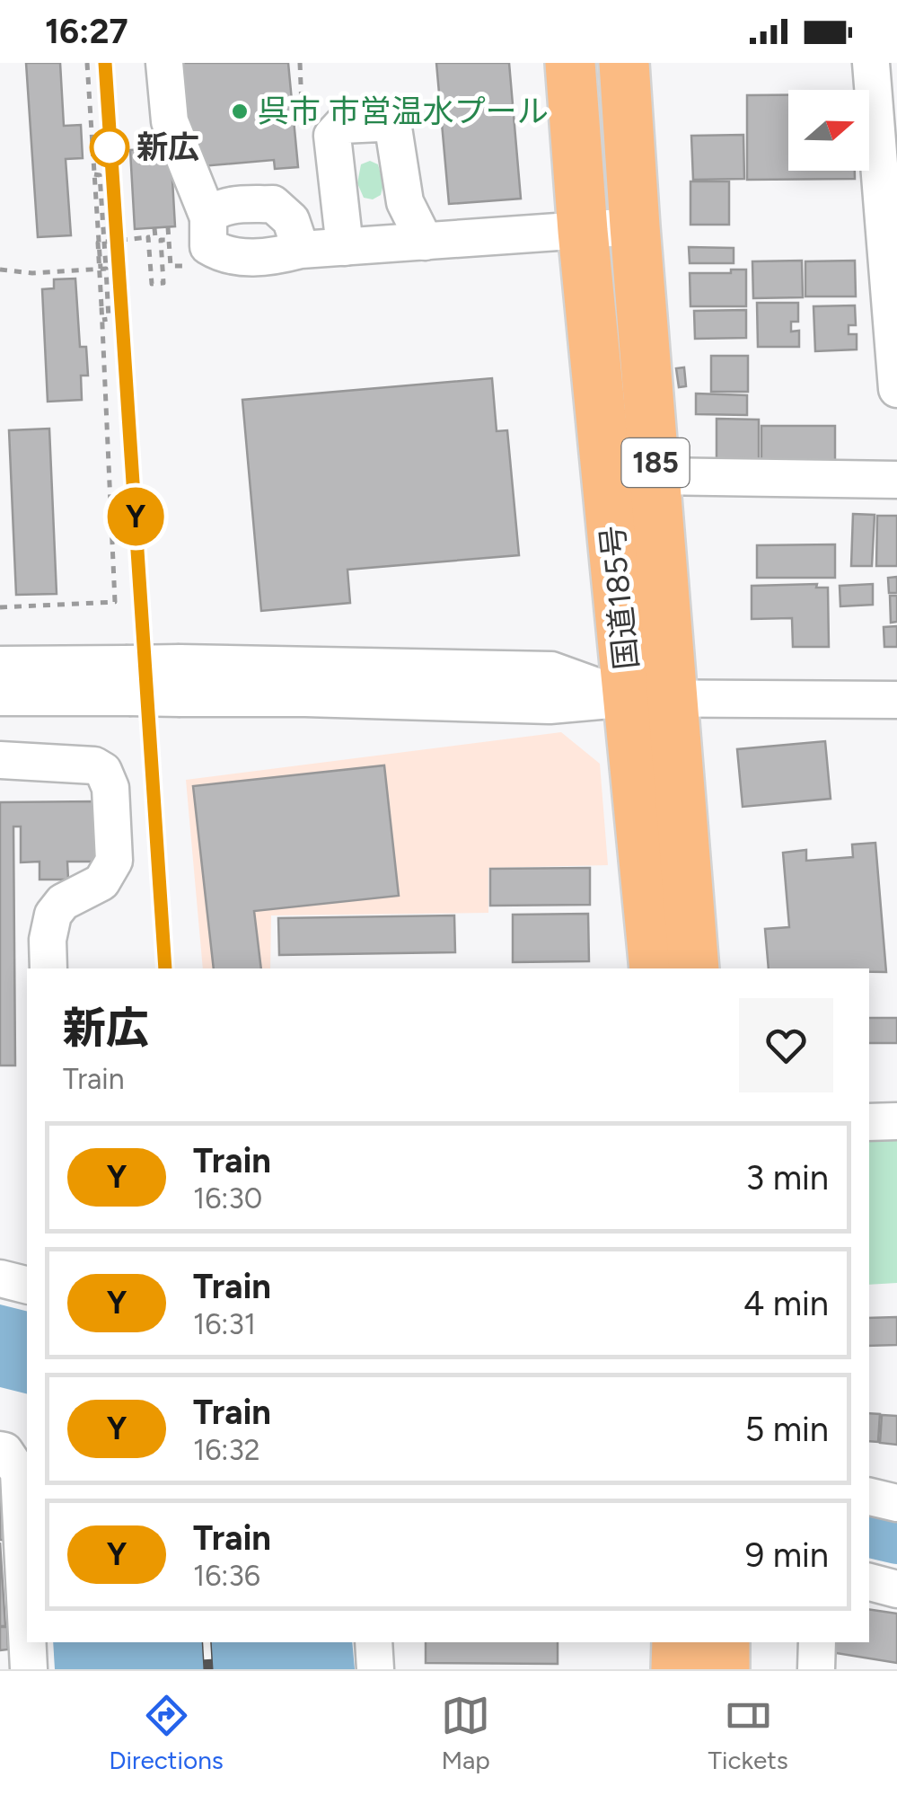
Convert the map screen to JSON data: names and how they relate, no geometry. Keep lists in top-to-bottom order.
{
  "streets": {
    "highway": ["185", "国道185号"]
  },
  "places": ["呉市 市営温水プール", "新広"],
  "north": "right",
  "page": {
    "status": "16:27",
    "on_map": "Y",
    "heading": ["新広", "Train"],
    "list": [
      {
        "mark": "Y",
        "name": "Train",
        "note": "16:30",
        "value": "3 min"
      },
      {
        "mark": "Y",
        "name": "Train",
        "note": "16:31",
        "value": "4 min"
      },
      {
        "mark": "Y",
        "name": "Train",
        "note": "16:32",
        "value": "5 min"
      },
      {
        "mark": "Y",
        "name": "Train",
        "note": "16:36",
        "value": "9 min"
      }
    ],
    "tabs": ["Directions", "Map", "Tickets"]
  }
}
